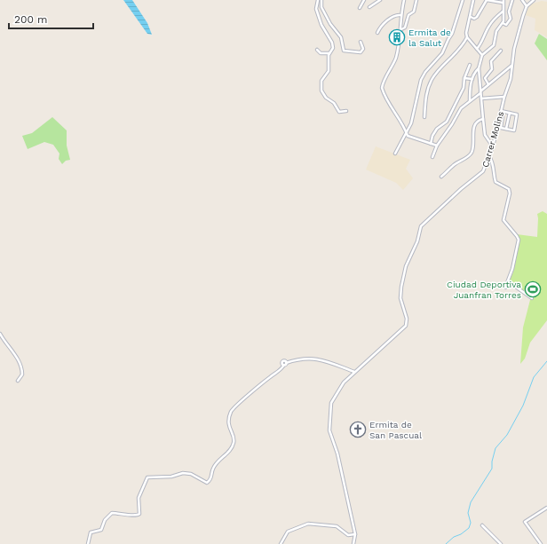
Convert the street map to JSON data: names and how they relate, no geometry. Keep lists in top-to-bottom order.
{
  "streets": {
    "street": ["Carrer Molins"]
  },
  "places": {
    "building": ["Ermita de la Salut"],
    "sports": ["Ciudad Deportiva Juanfran Torres"],
    "church": ["Ermita de San Pascual"]
  },
  "scale_bar": "200 m"
}
